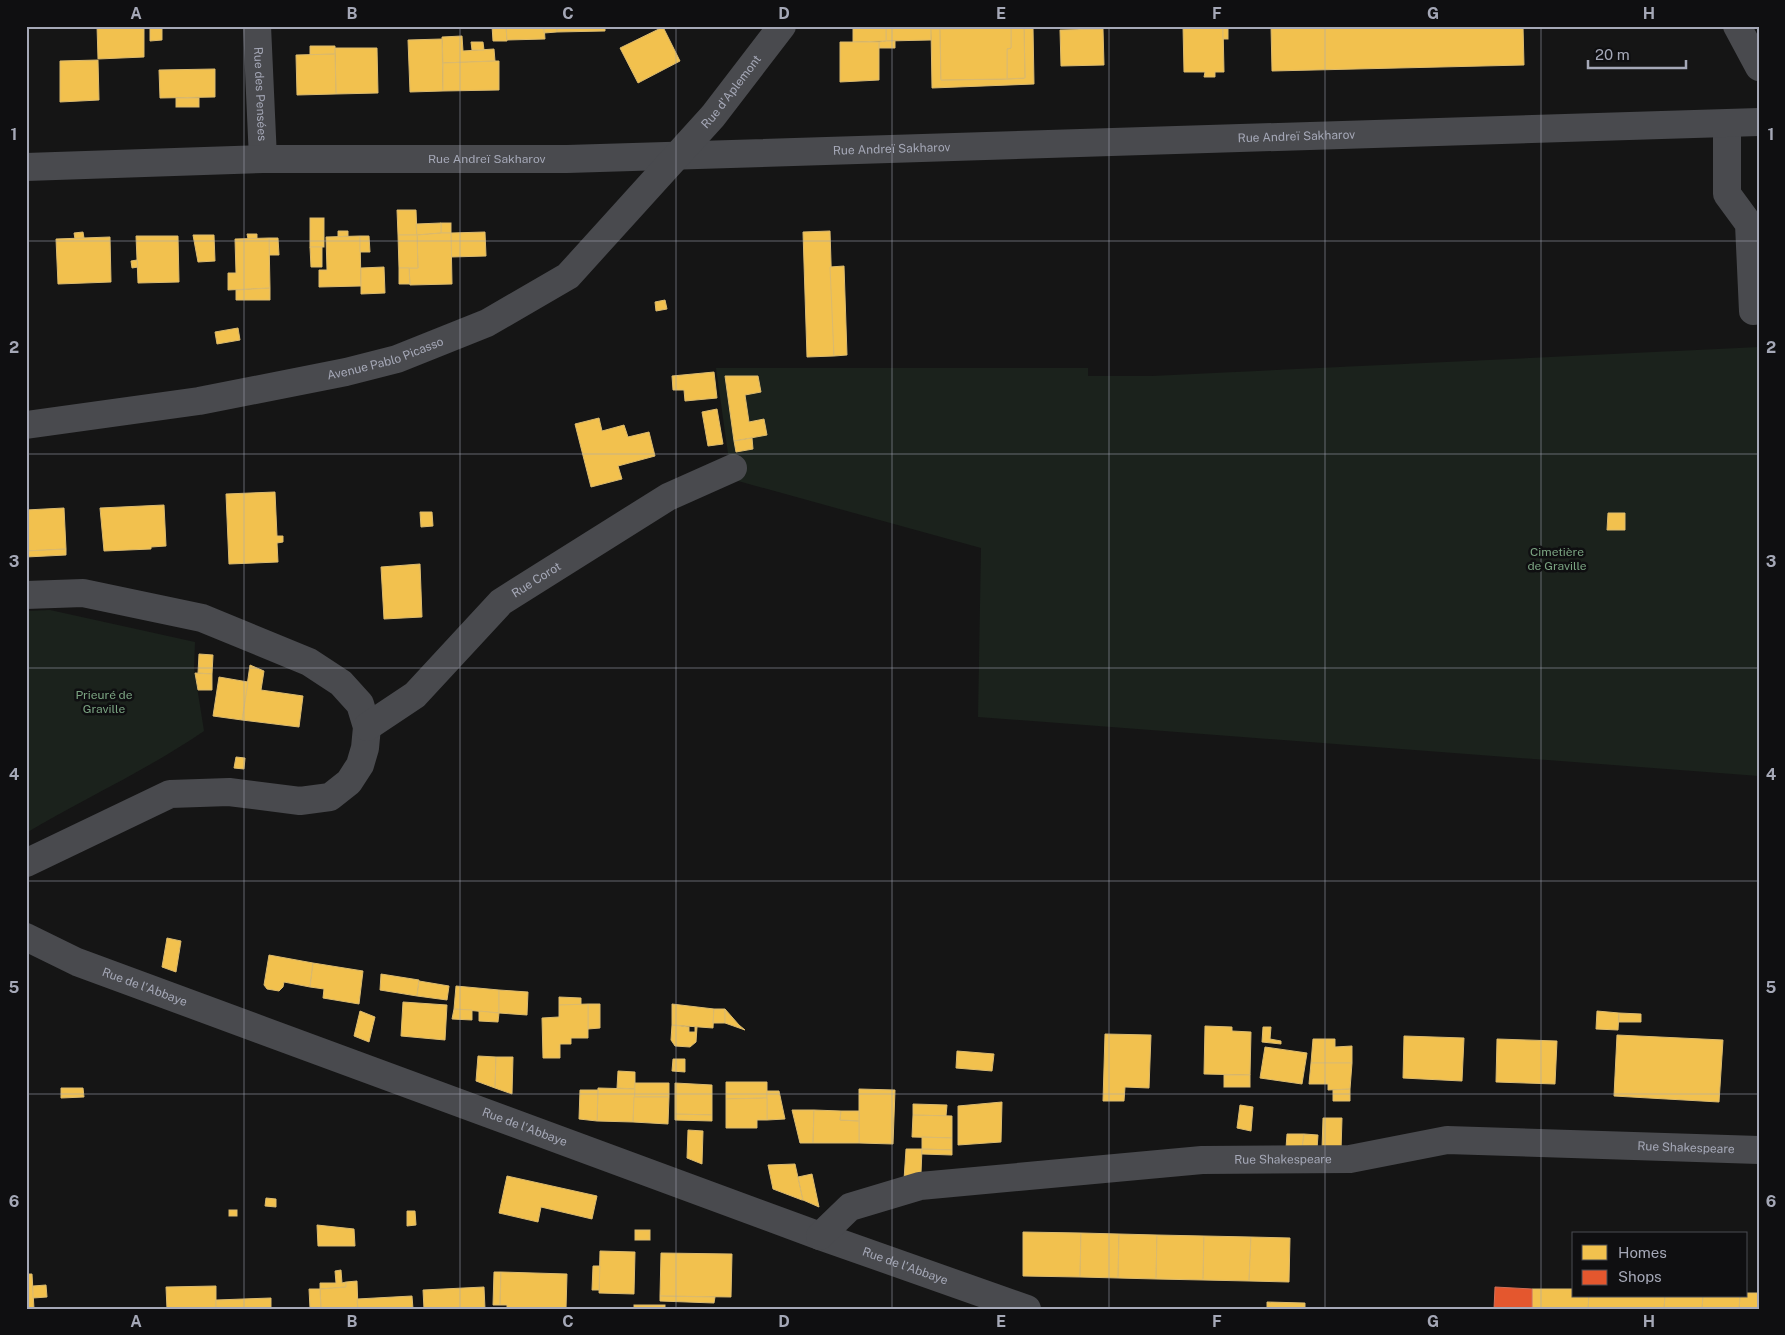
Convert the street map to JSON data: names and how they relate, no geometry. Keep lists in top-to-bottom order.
{
  "streets": {
    "street": [
      "Rue d'Aplemont",
      "Rue des Pensées",
      "Rue Andreï Sakharov",
      "Avenue Pablo Picasso",
      "Rue Corot",
      "Rue de l'Abbaye",
      "Rue Shakespeare"
    ]
  },
  "crossings": [
    ["Rue d'Aplemont", "Rue Andreï Sakharov"],
    ["Rue d'Aplemont", "Avenue Pablo Picasso"],
    ["Rue des Pensées", "Rue Andreï Sakharov"],
    ["Rue Andreï Sakharov", "Avenue Pablo Picasso"],
    ["Rue de l'Abbaye", "Rue Shakespeare"]
  ],
  "parks": ["Cimetière de Graville", "Prieuré de Graville"],
  "legend": ["Homes", "Shops"],
  "scale_bar": "20 m",
  "grid": {
    "columns": [
      "A",
      "B",
      "C",
      "D",
      "E",
      "F",
      "G",
      "H"
    ],
    "rows": [
      "1",
      "2",
      "3",
      "4",
      "5",
      "6"
    ]
  }
}
